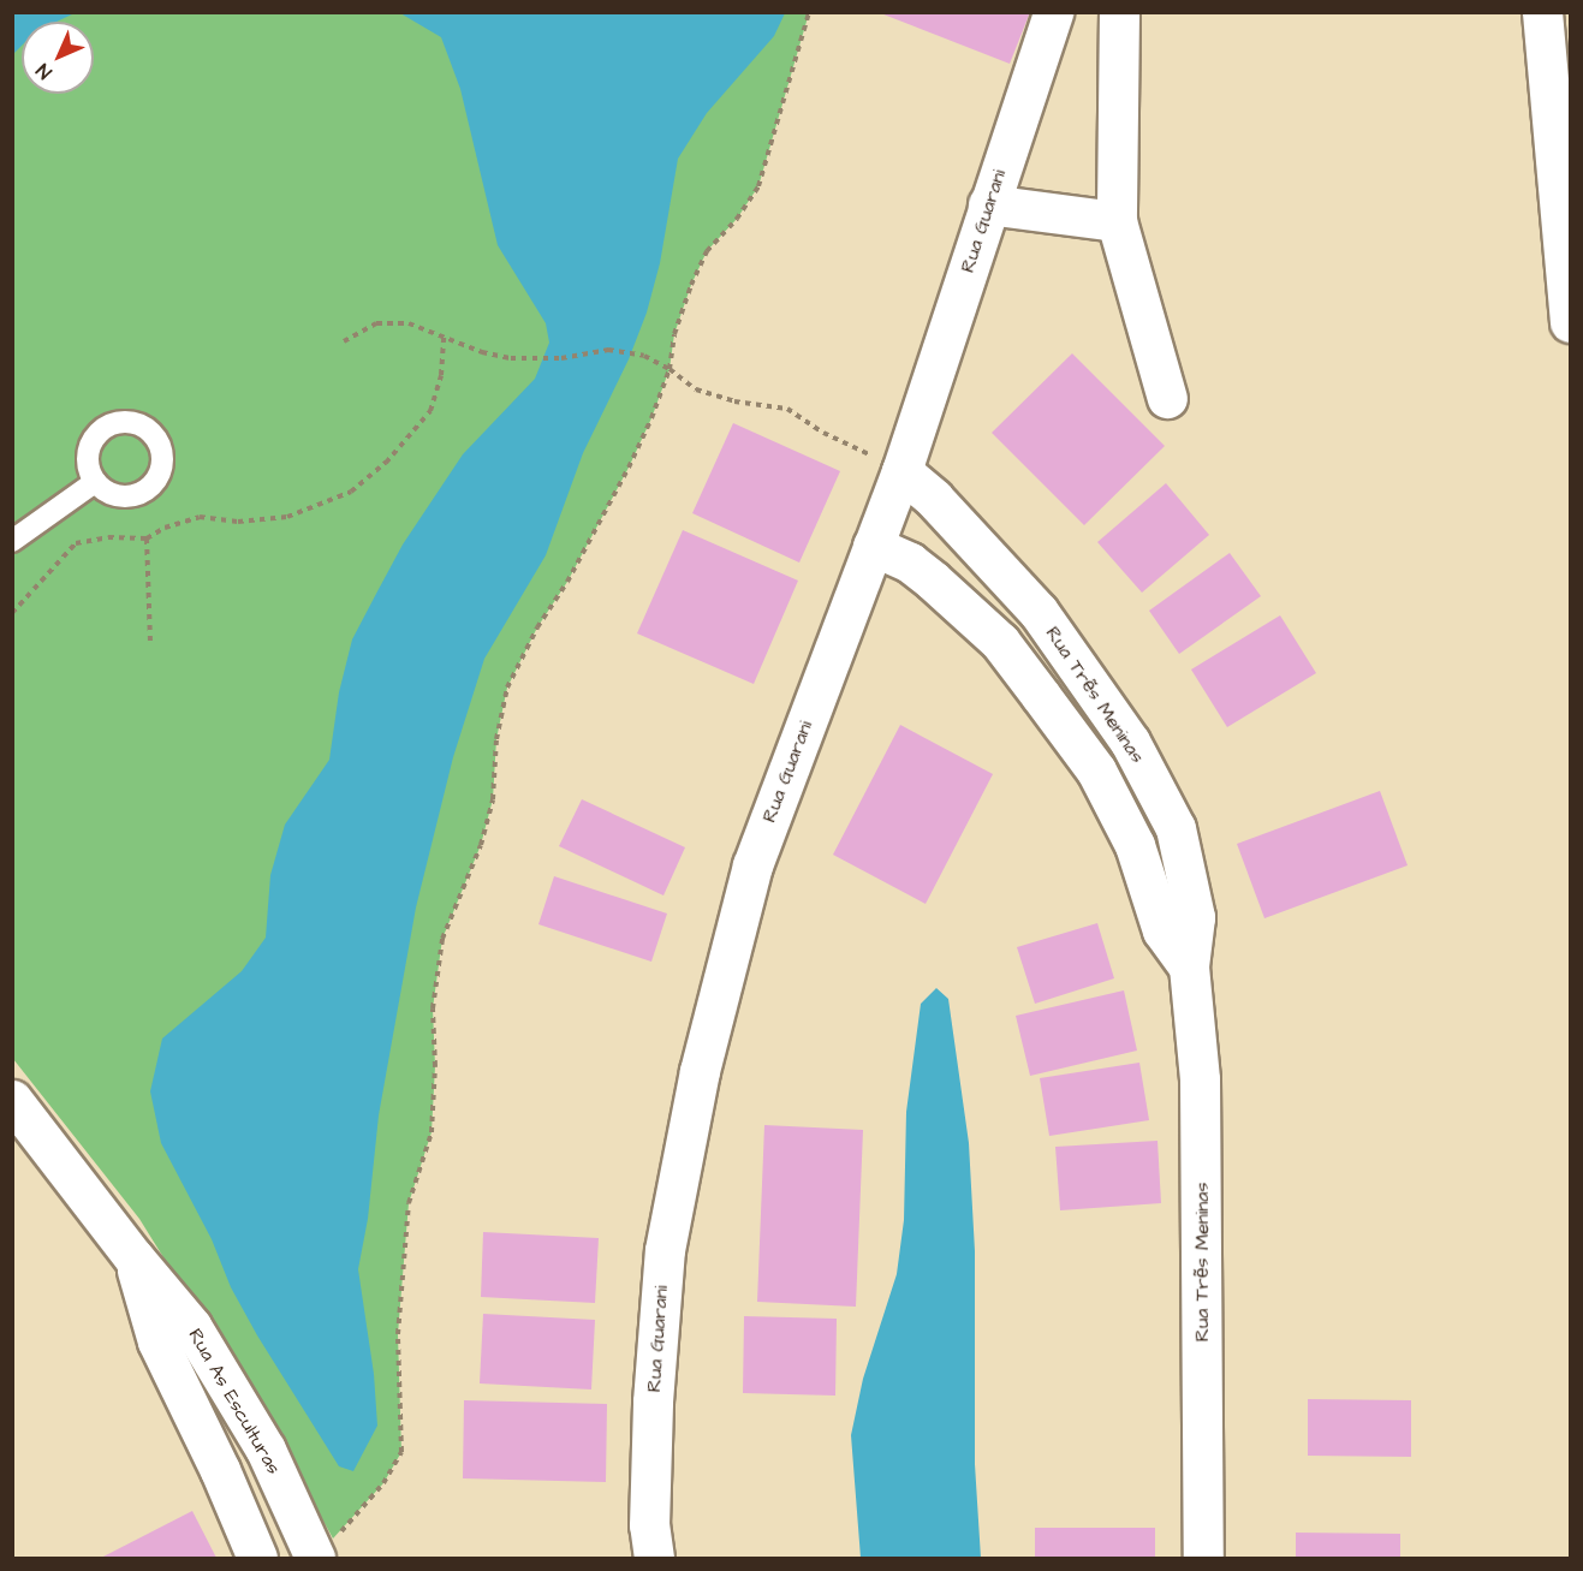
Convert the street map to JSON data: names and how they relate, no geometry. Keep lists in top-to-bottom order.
{
  "streets": {
    "street": ["Rua Guarani", "Rua Trẽs Meninas", "Rua As Esculturas"]
  },
  "crossings": [
    ["Rua Guarani", "Rua Trẽs Meninas"]
  ],
  "north": "bottom left"
}
